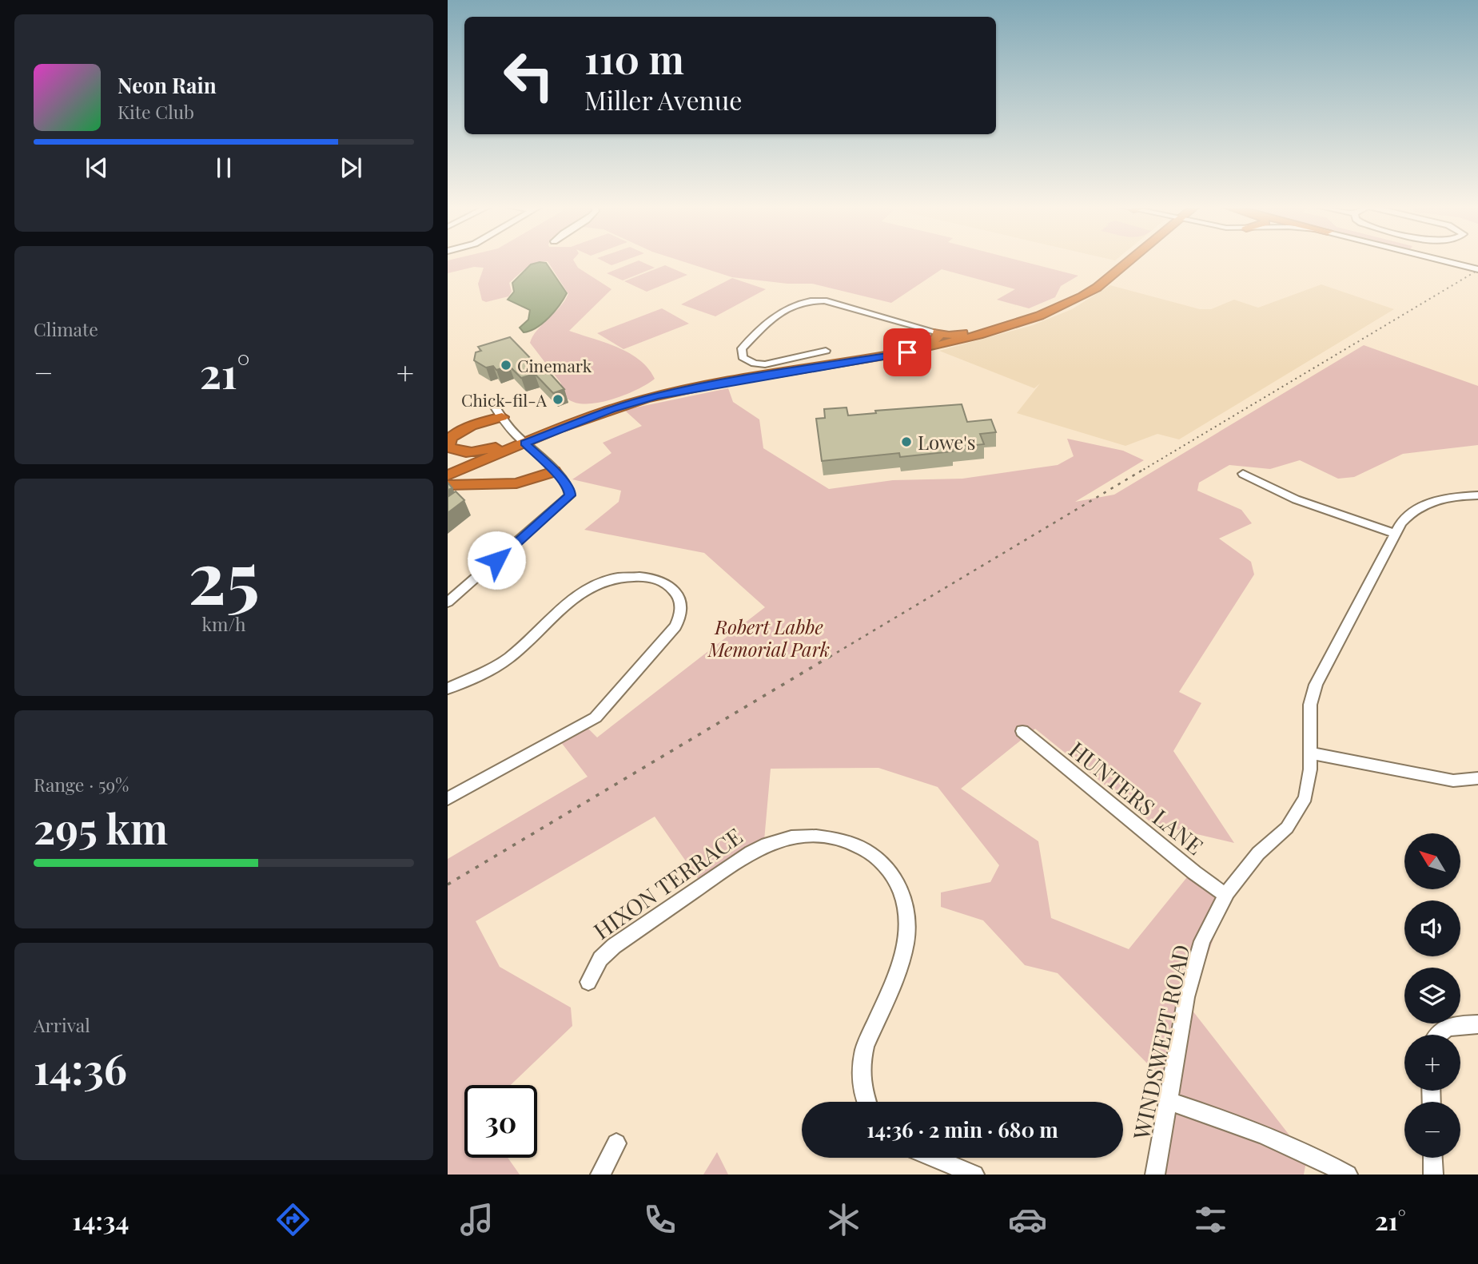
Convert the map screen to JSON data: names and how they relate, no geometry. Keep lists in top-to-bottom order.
{
  "streets": {
    "street": ["HUNTERS LANE", "HIXON TERRACE", "WINDSWEPT ROAD"]
  },
  "crossings": [
    ["HUNTERS LANE", "WINDSWEPT ROAD"]
  ],
  "parks": ["Robert Labbe Memorial Park"],
  "places": ["Cinemark", "Chick-fil-A", "Lowe's"],
  "north": "top left",
  "page": {
    "turn": ["110 m", "Miller Avenue"],
    "song": ["Neon Rain", "Kite Club"],
    "tile": [
      "Climate",
      ["25", "km/h"],
      ["Range · 59%", "295 km"],
      ["Arrival", "14:36"]
    ],
    "heat": ["−", "21°", "+"],
    "map_buttons": ["+", "−"],
    "limit": "30",
    "trip": "14:36 · 2 min · 680 m",
    "tabs": ["14:34", "21°"]
  }
}
